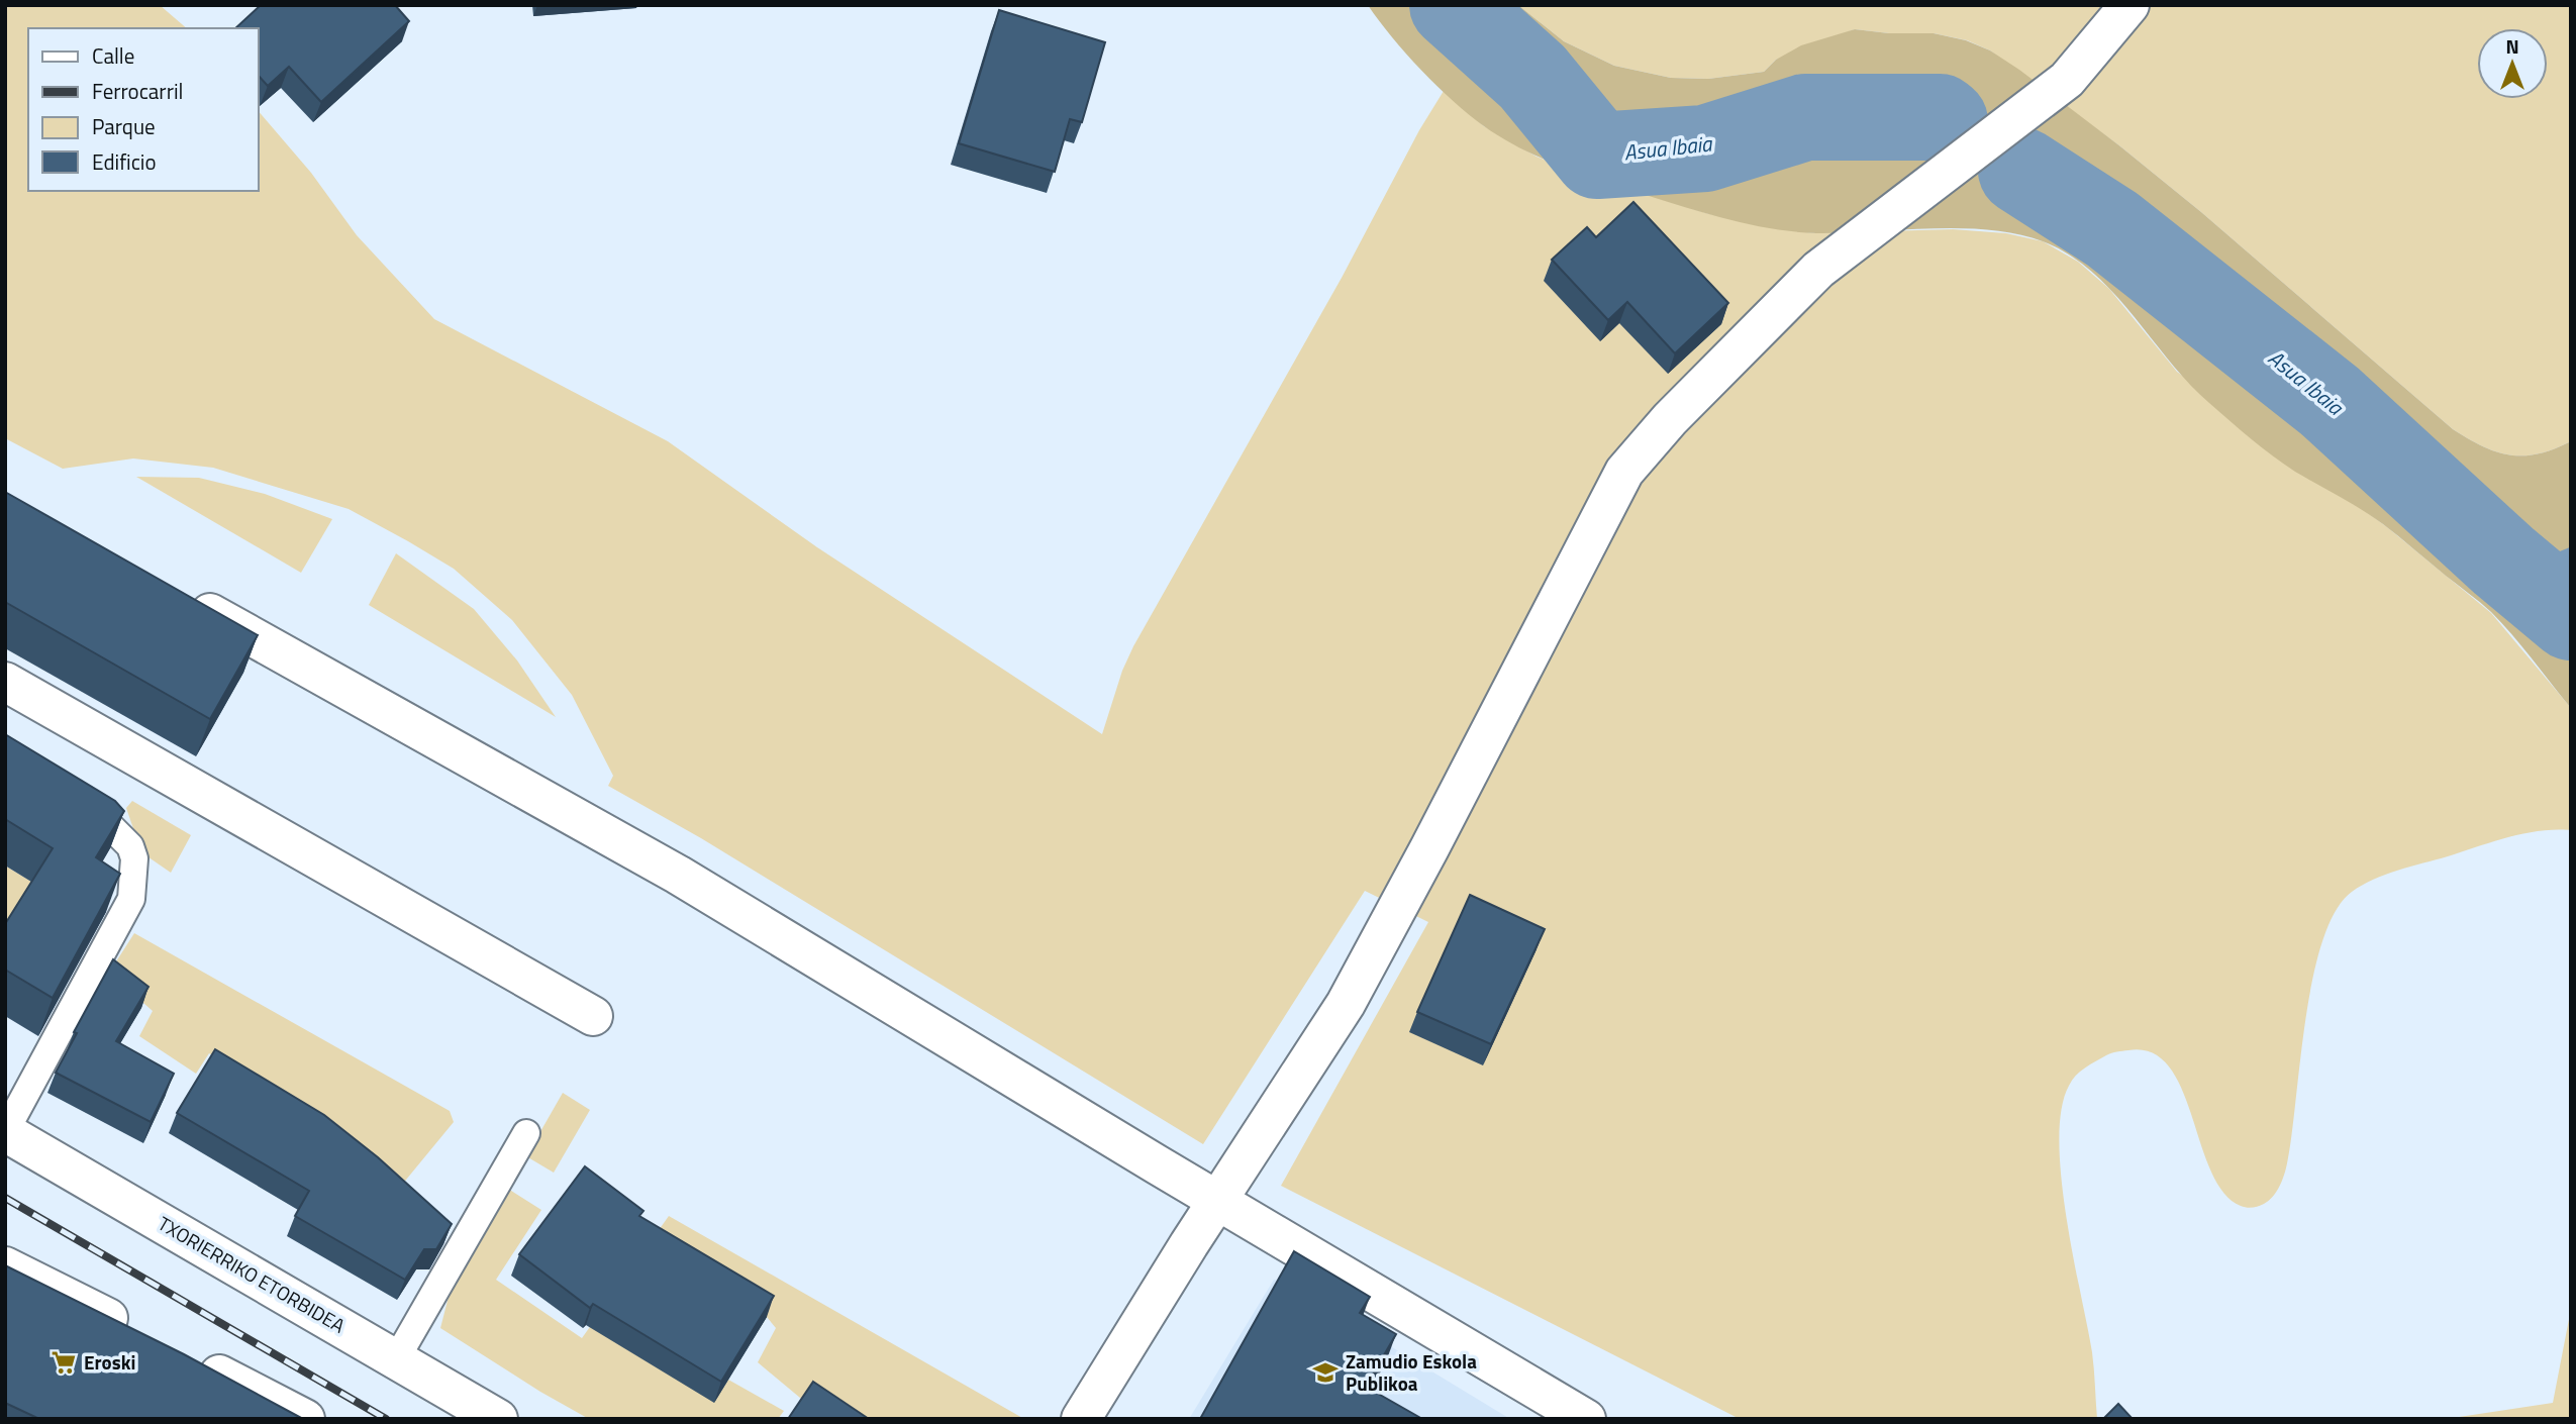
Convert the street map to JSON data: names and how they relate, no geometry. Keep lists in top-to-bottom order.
{
  "streets": {
    "street": ["TXORIERRIKO ETORBIDEA"]
  },
  "water": ["Asua Ibaia"],
  "places": {
    "supermarket": ["Eroski"],
    "school or university": ["Zamudio Eskola Publikoa"]
  },
  "legend": [
    "Calle",
    "Ferrocarril",
    "Parque",
    "Edificio"
  ],
  "north": "top"
}
